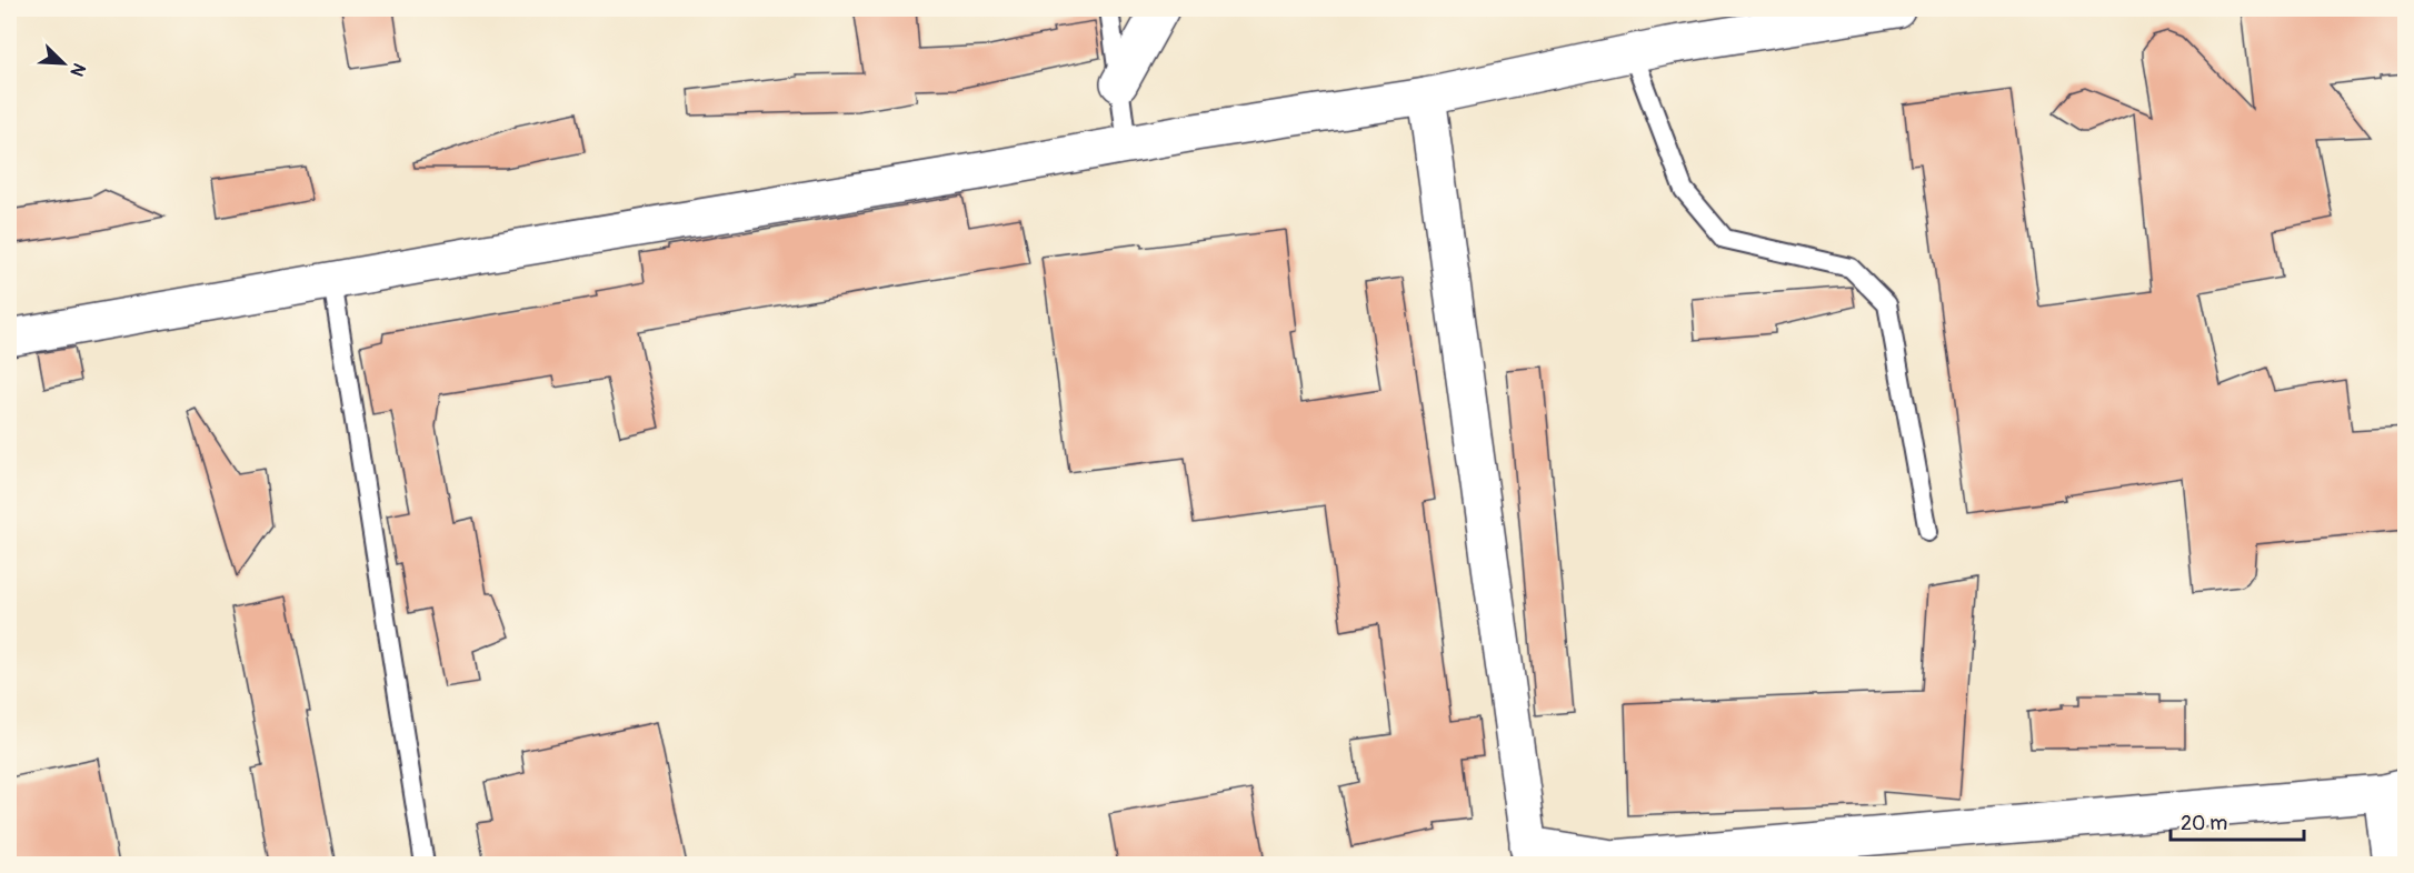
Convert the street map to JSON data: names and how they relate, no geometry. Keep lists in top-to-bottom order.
{
  "scale_bar": "20 m",
  "north": "bottom right"
}
